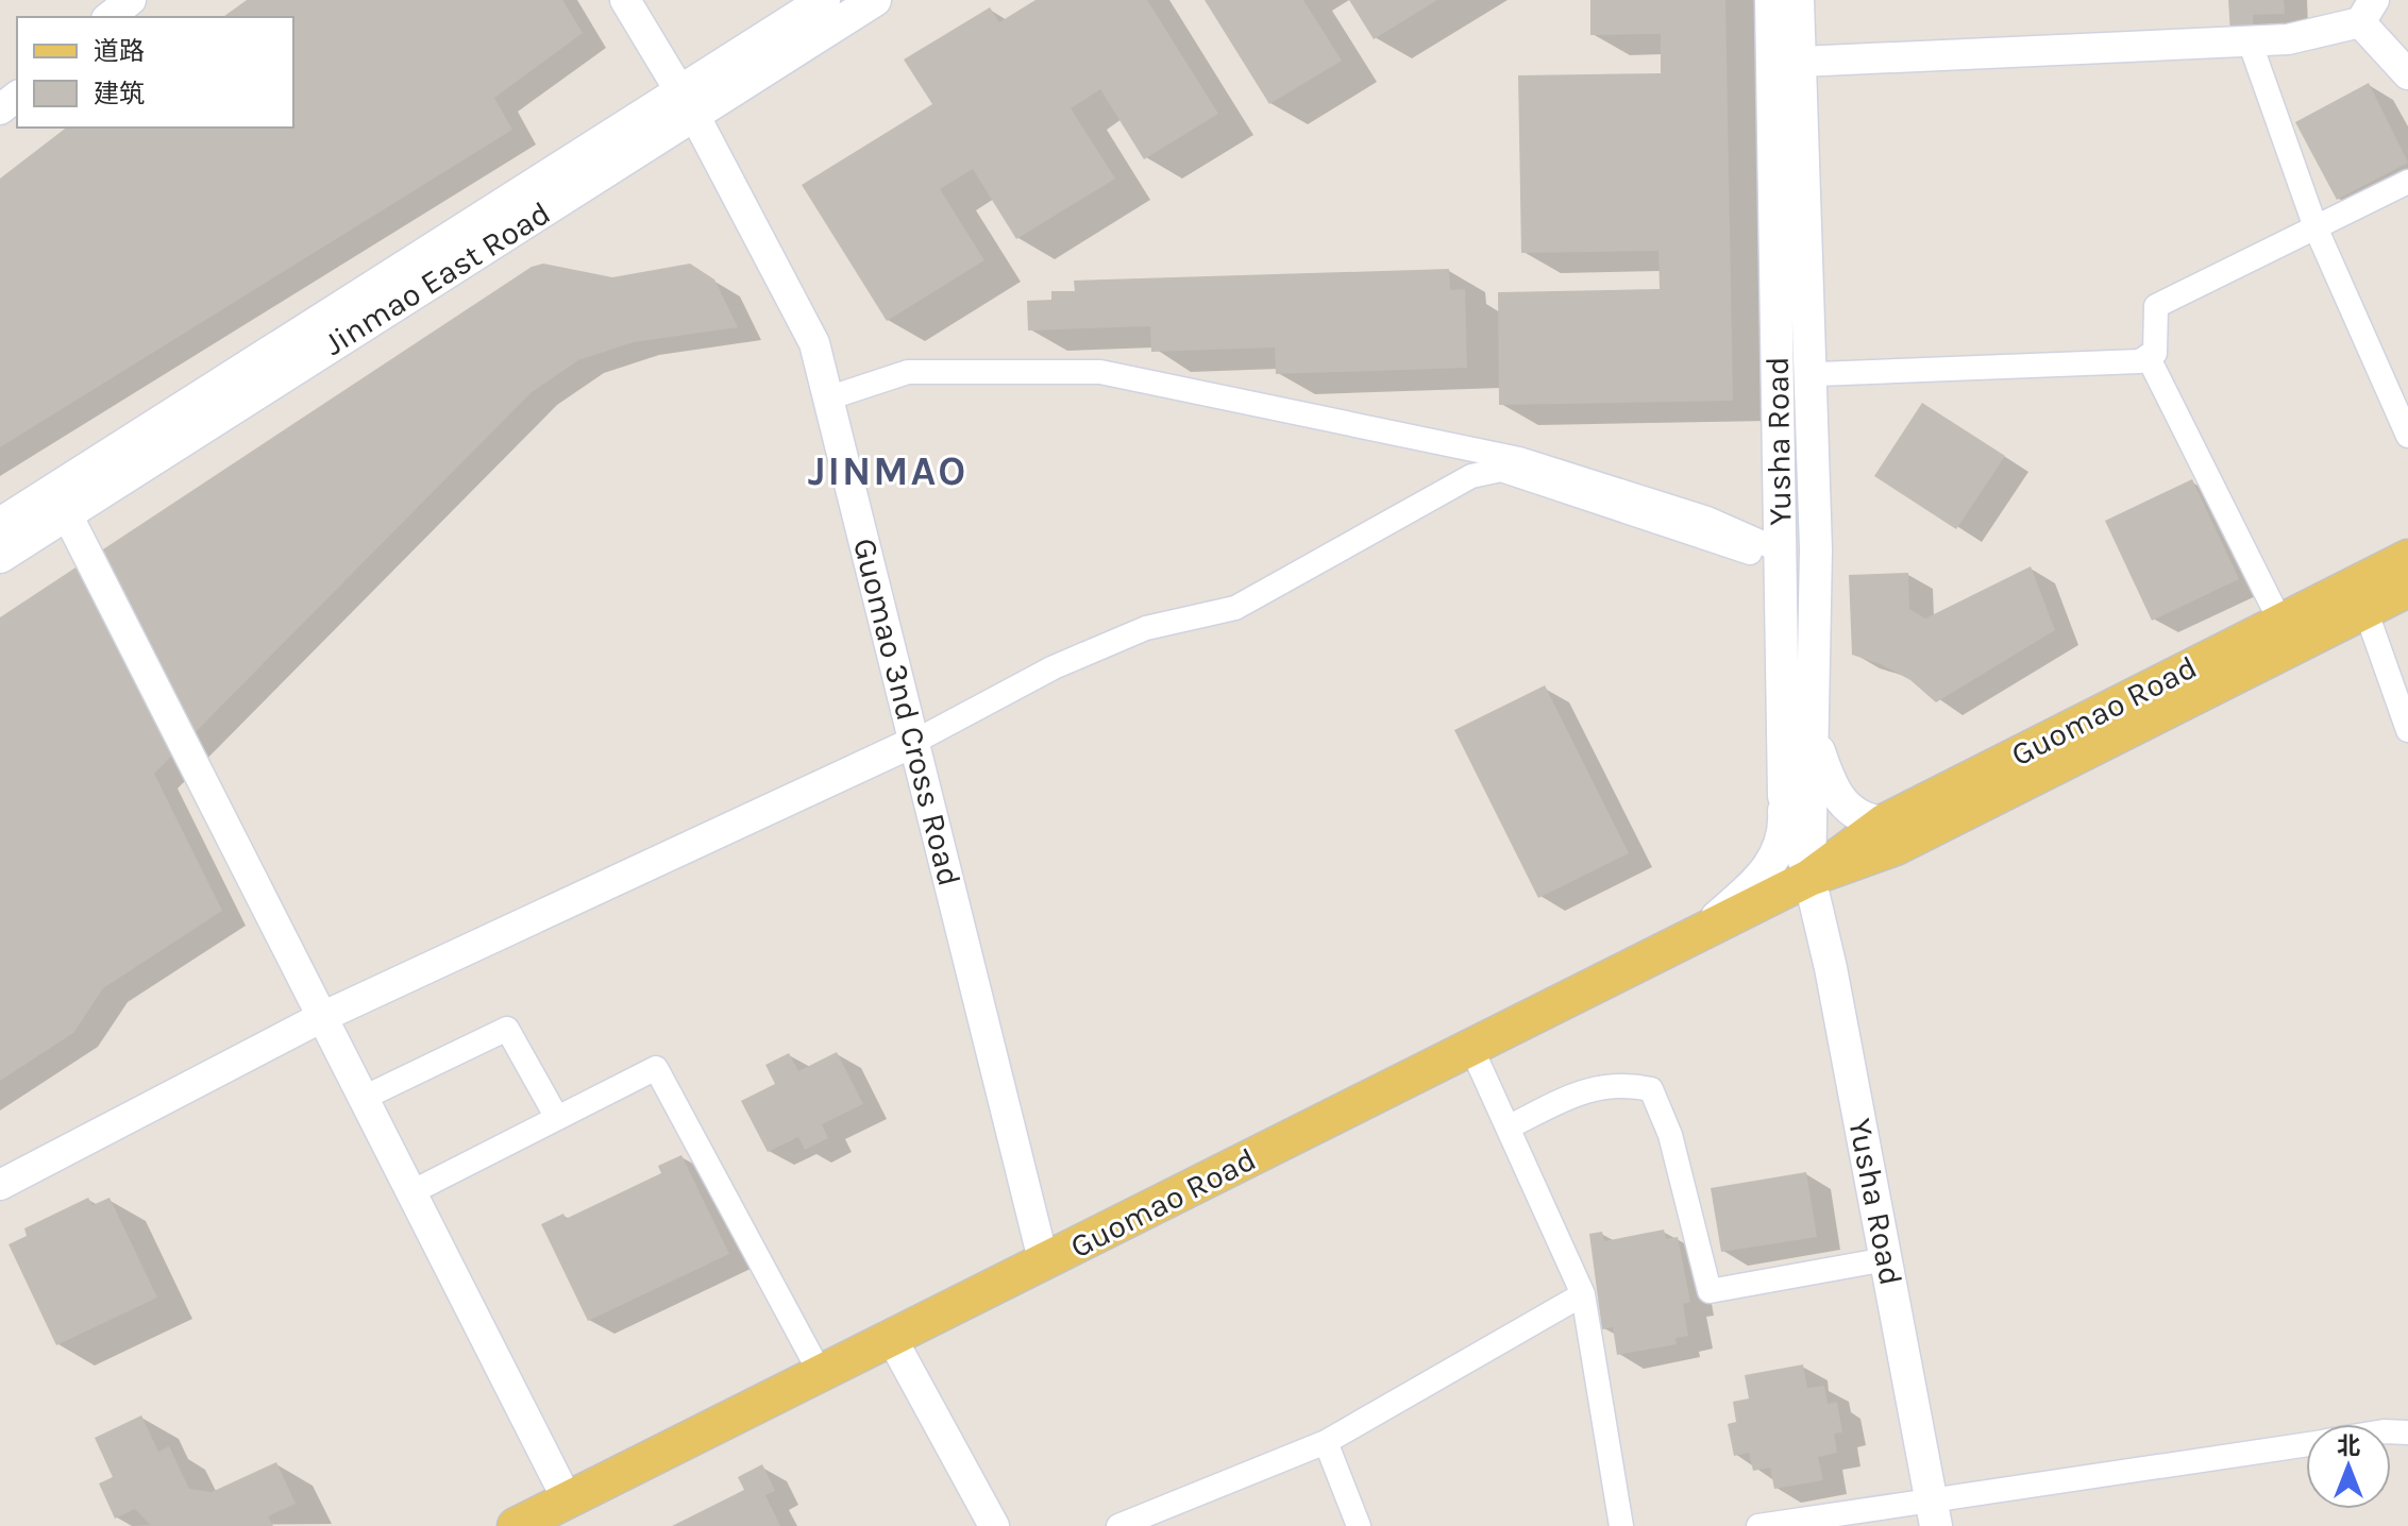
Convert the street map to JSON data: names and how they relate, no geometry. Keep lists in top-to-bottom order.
{
  "streets": {
    "main road": ["Jinmao East Road", "Yusha Road", "Guomao Road"],
    "street": ["Guomao 3nd Cross Road"]
  },
  "crossings": [
    ["Jinmao East Road", "Guomao 3nd Cross Road"],
    ["Yusha Road", "Guomao Road"],
    ["Guomao Road", "Guomao 3nd Cross Road"]
  ],
  "districts": ["JINMAO"],
  "legend": ["道路", "建筑"],
  "north": "top"
}
